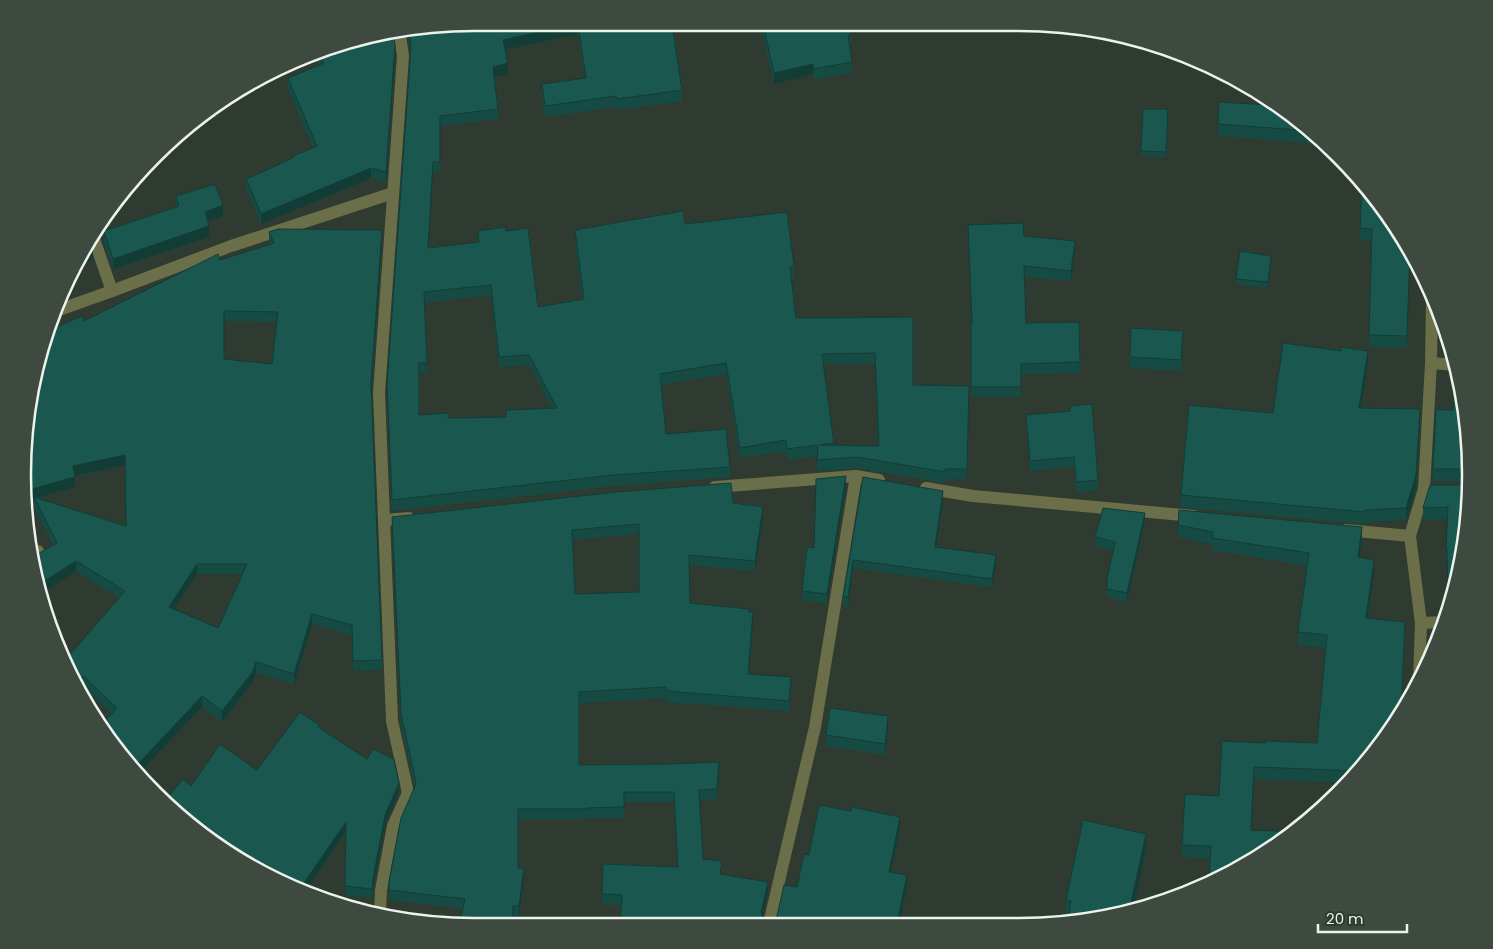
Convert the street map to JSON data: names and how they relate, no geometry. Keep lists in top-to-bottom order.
{
  "scale_bar": "20 m"
}
